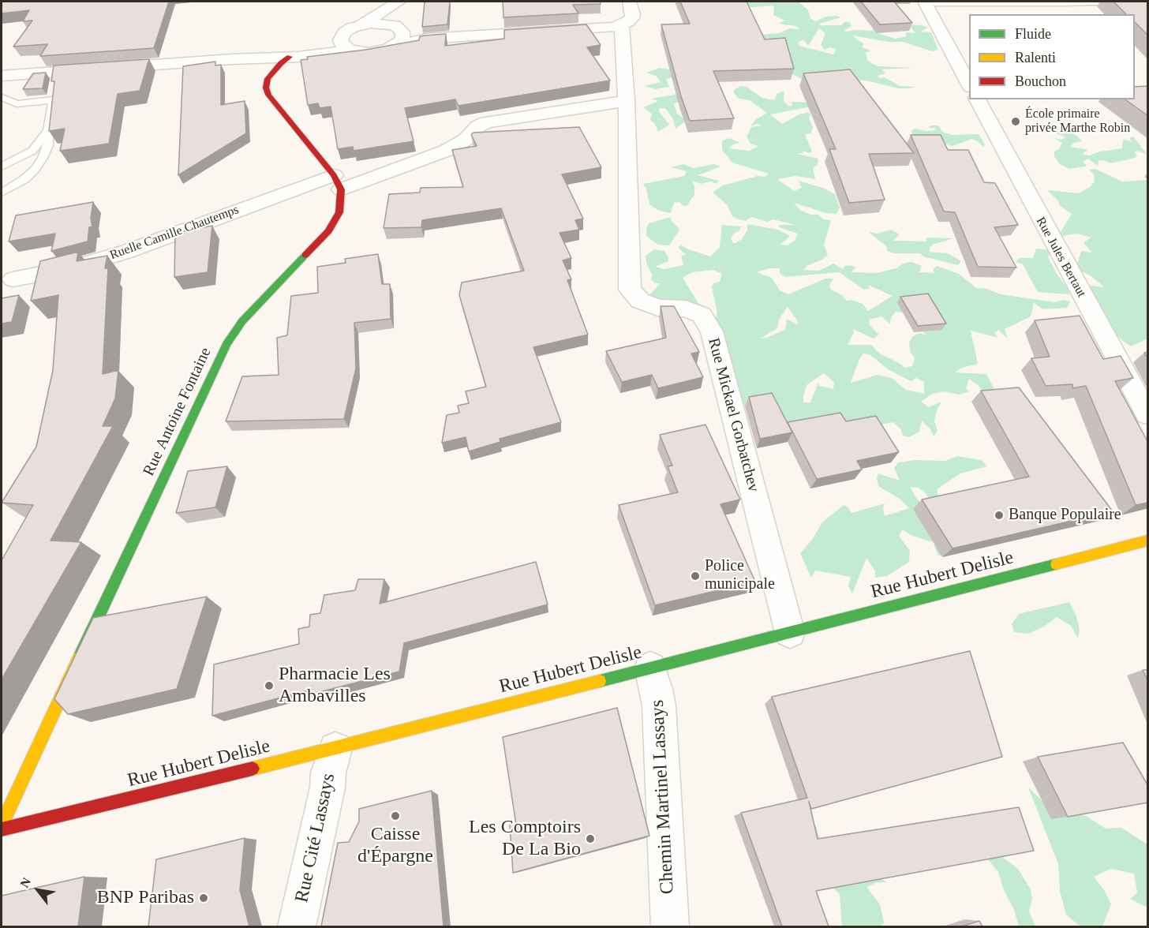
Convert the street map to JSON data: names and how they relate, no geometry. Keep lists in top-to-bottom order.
{
  "streets": {
    "street": [
      "Ruelle Camille Chautemps",
      "Rue Jules Bertaut",
      "Rue Antoine Fontaine",
      "Rue Mickael Gorbatchev",
      "Rue Hubert Delisle",
      "Chemin Martinel Lassays",
      "Rue Cité Lassays"
    ]
  },
  "crossings": [
    ["Ruelle Camille Chautemps", "Rue Antoine Fontaine"],
    ["Ruelle Camille Chautemps", "Rue Mickael Gorbatchev"],
    ["Rue Mickael Gorbatchev", "Rue Hubert Delisle"],
    ["Rue Hubert Delisle", "Chemin Martinel Lassays"],
    ["Rue Hubert Delisle", "Rue Cité Lassays"]
  ],
  "places": [
    "École primaire privée Marthe Robin",
    "Banque Populaire",
    "Police municipale",
    "Pharmacie Les Ambavilles",
    "Caisse d'Épargne",
    "Les Comptoirs De La Bio",
    "BNP Paribas"
  ],
  "legend": ["Fluide", "Ralenti", "Bouchon"],
  "north": "top left"
}
